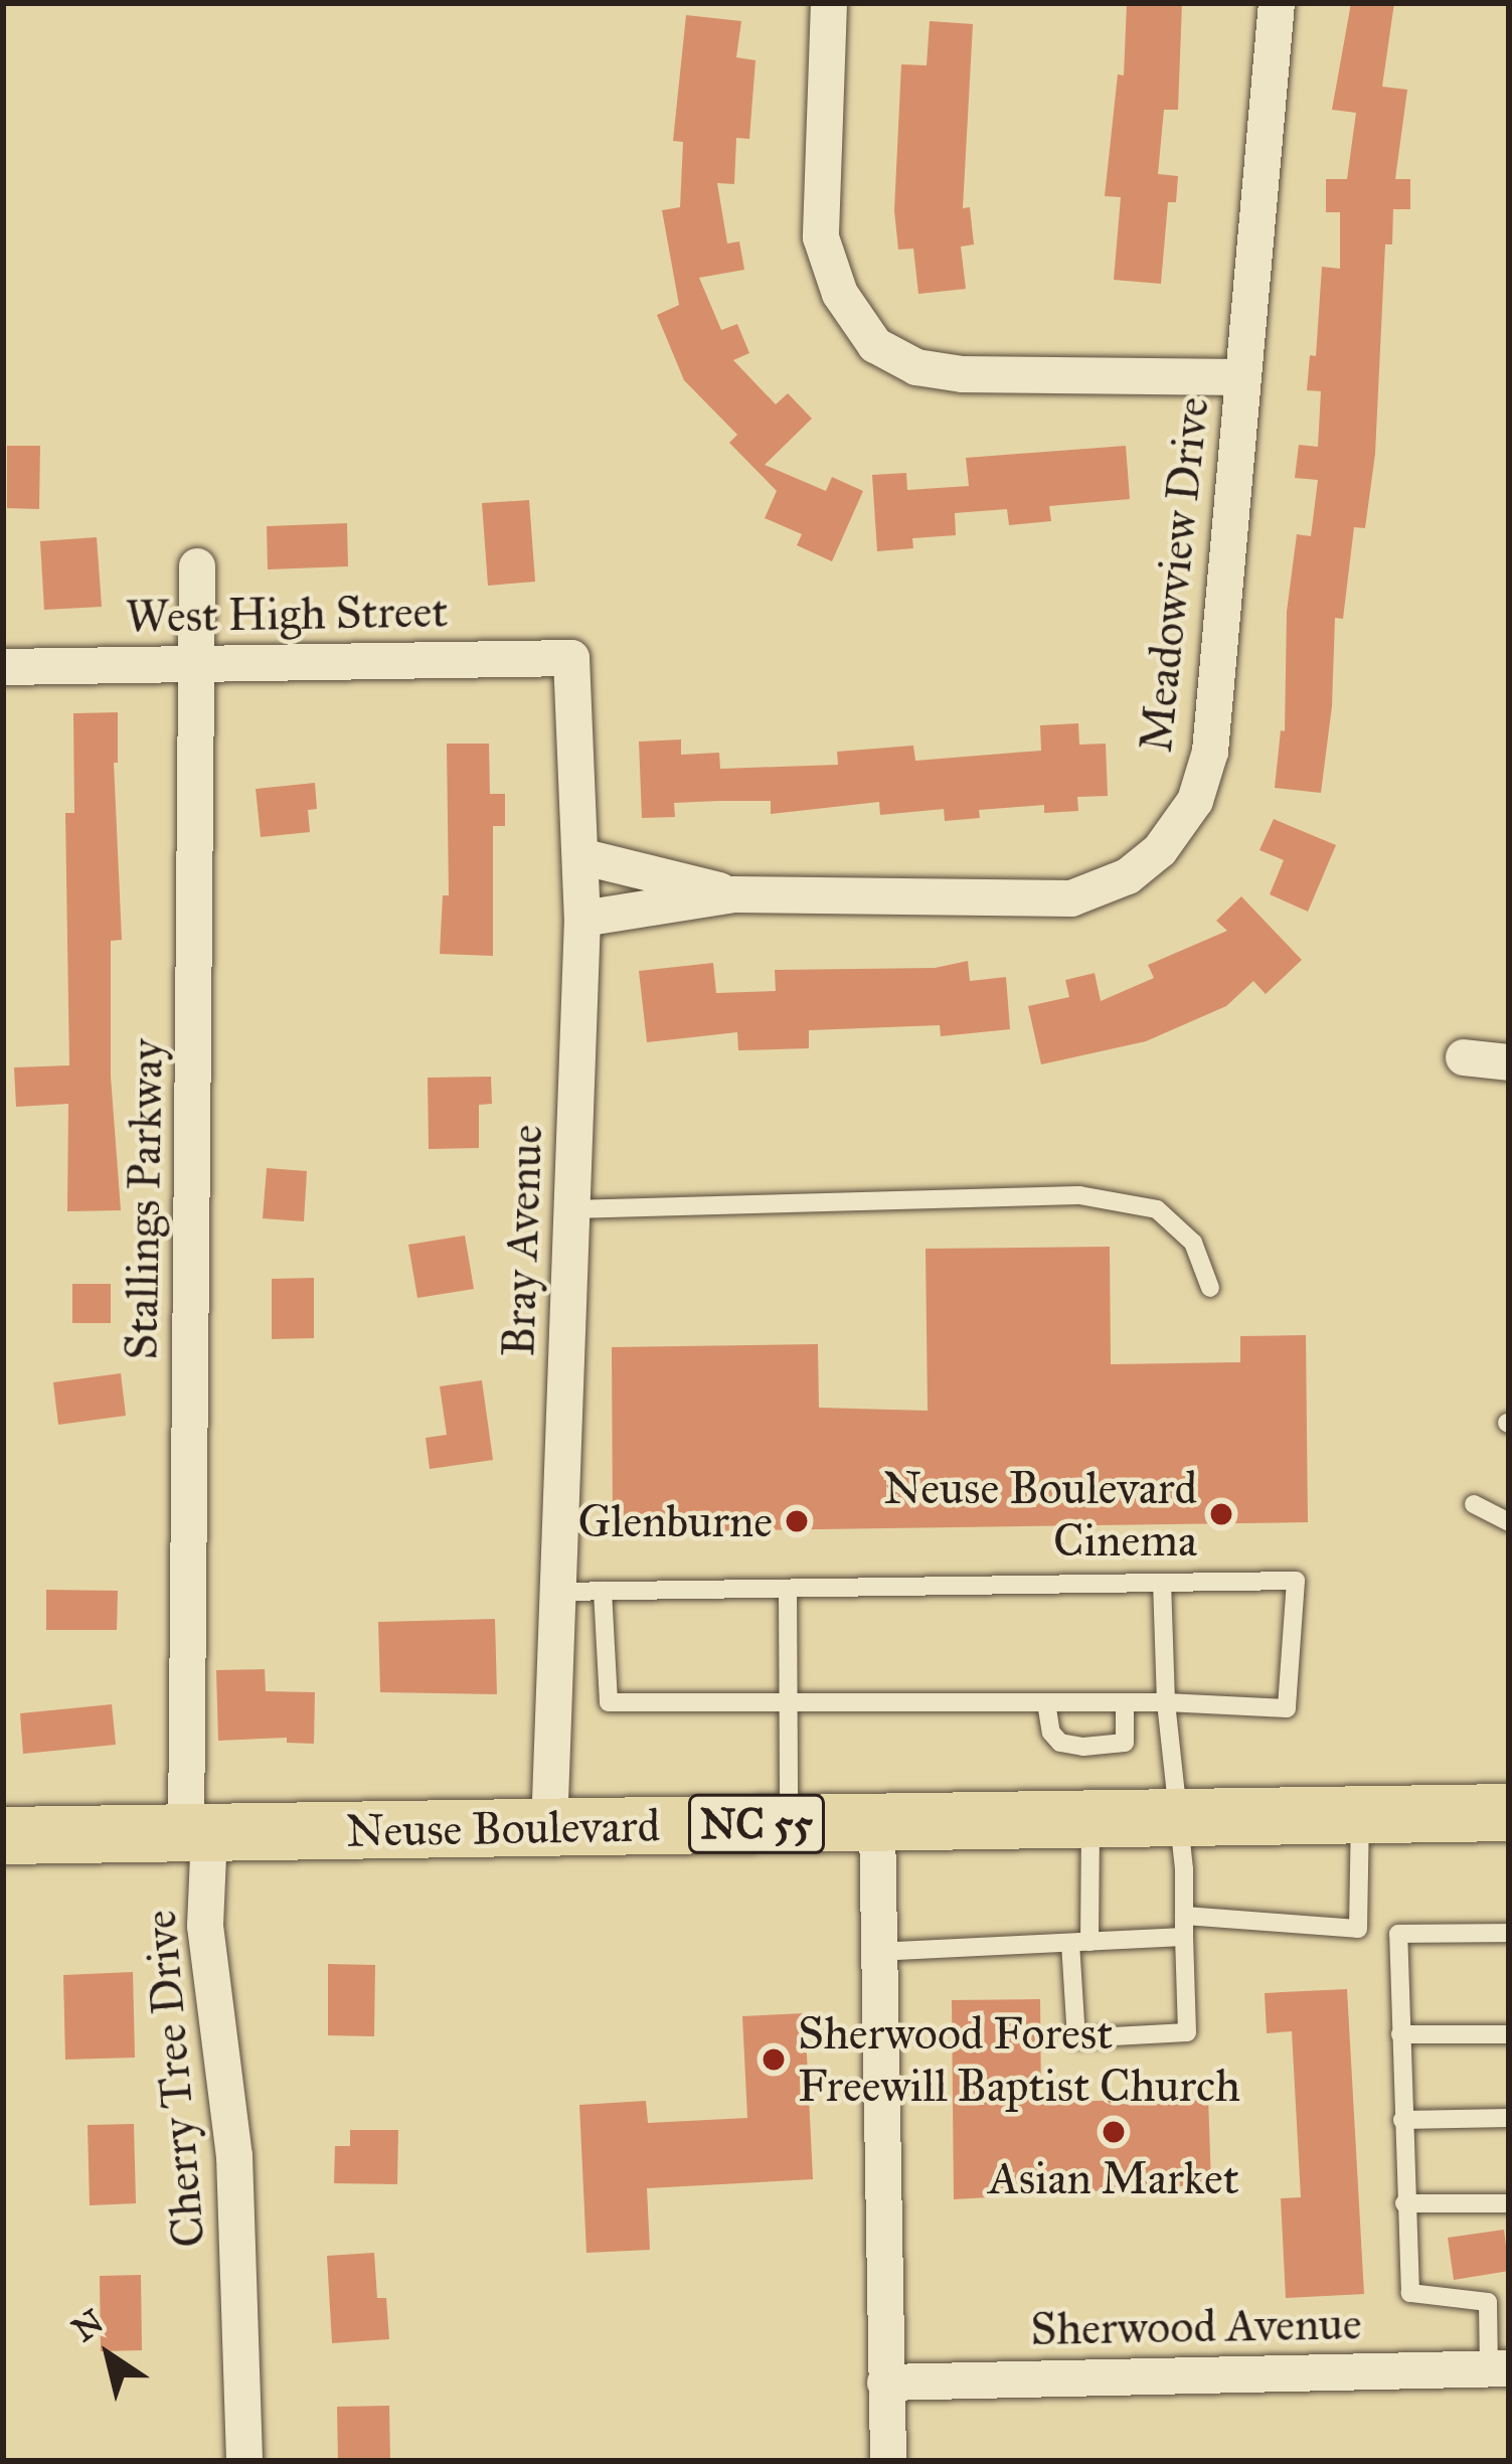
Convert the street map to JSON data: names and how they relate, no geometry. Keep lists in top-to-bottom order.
{
  "streets": {
    "main road": ["NC 55", "Neuse Boulevard"],
    "street": [
      "Meadowview Drive",
      "West High Street",
      "Stallings Parkway",
      "Bray Avenue",
      "Cherry Tree Drive",
      "Sherwood Avenue"
    ]
  },
  "crossings": [
    ["Meadowview Drive", "Bray Avenue"],
    ["West High Street", "Stallings Parkway"],
    ["West High Street", "Bray Avenue"],
    ["Stallings Parkway", "Neuse Boulevard"],
    ["Stallings Parkway", "Cherry Tree Drive"],
    ["Bray Avenue", "Neuse Boulevard"],
    ["Neuse Boulevard", "Cherry Tree Drive"]
  ],
  "places": [
    "Neuse Boulevard Cinema",
    "Glenburne",
    "Sherwood Forest Freewill Baptist Church",
    "Asian Market"
  ],
  "north": "top left"
}
